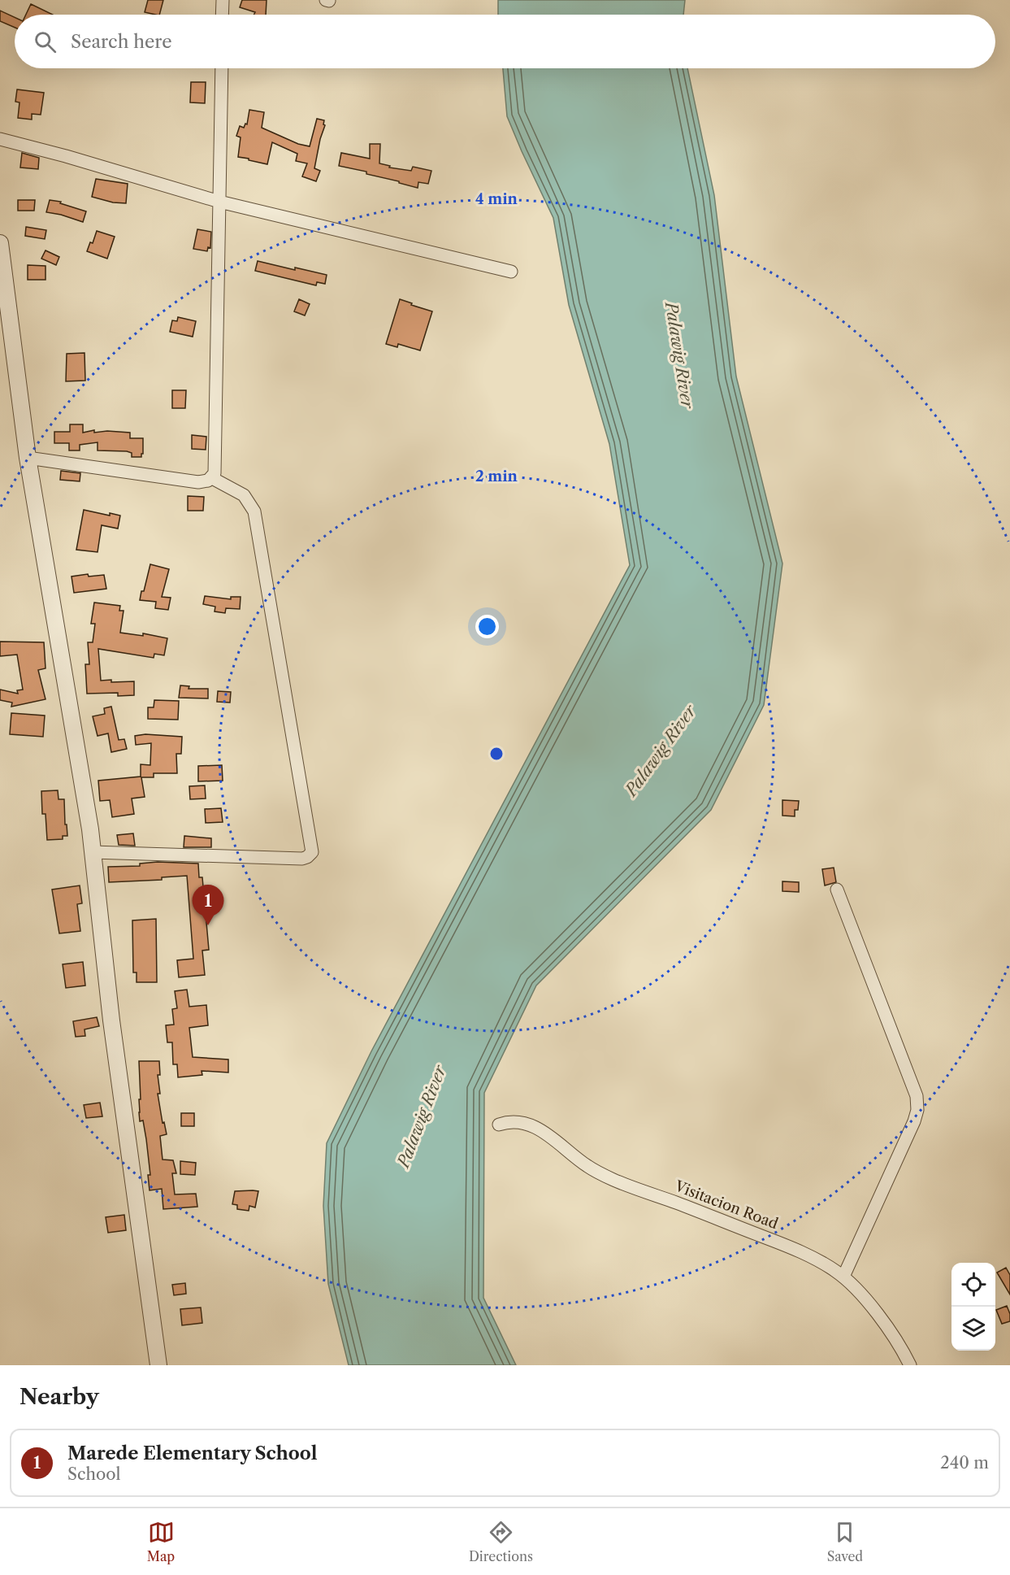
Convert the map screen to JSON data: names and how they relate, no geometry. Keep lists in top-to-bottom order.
{
  "streets": {
    "street": ["Visitacion Road"]
  },
  "water": ["Palawig River"],
  "page": {
    "search": "Search here",
    "pins": "1",
    "heading": "Nearby",
    "list": [
      {
        "mark": "1",
        "name": "Marede Elementary School",
        "note": "School",
        "value": "240 m"
      }
    ],
    "nav": ["Map", "Directions", "Saved"]
  },
  "rings": ["4 min", "2 min"]
}
